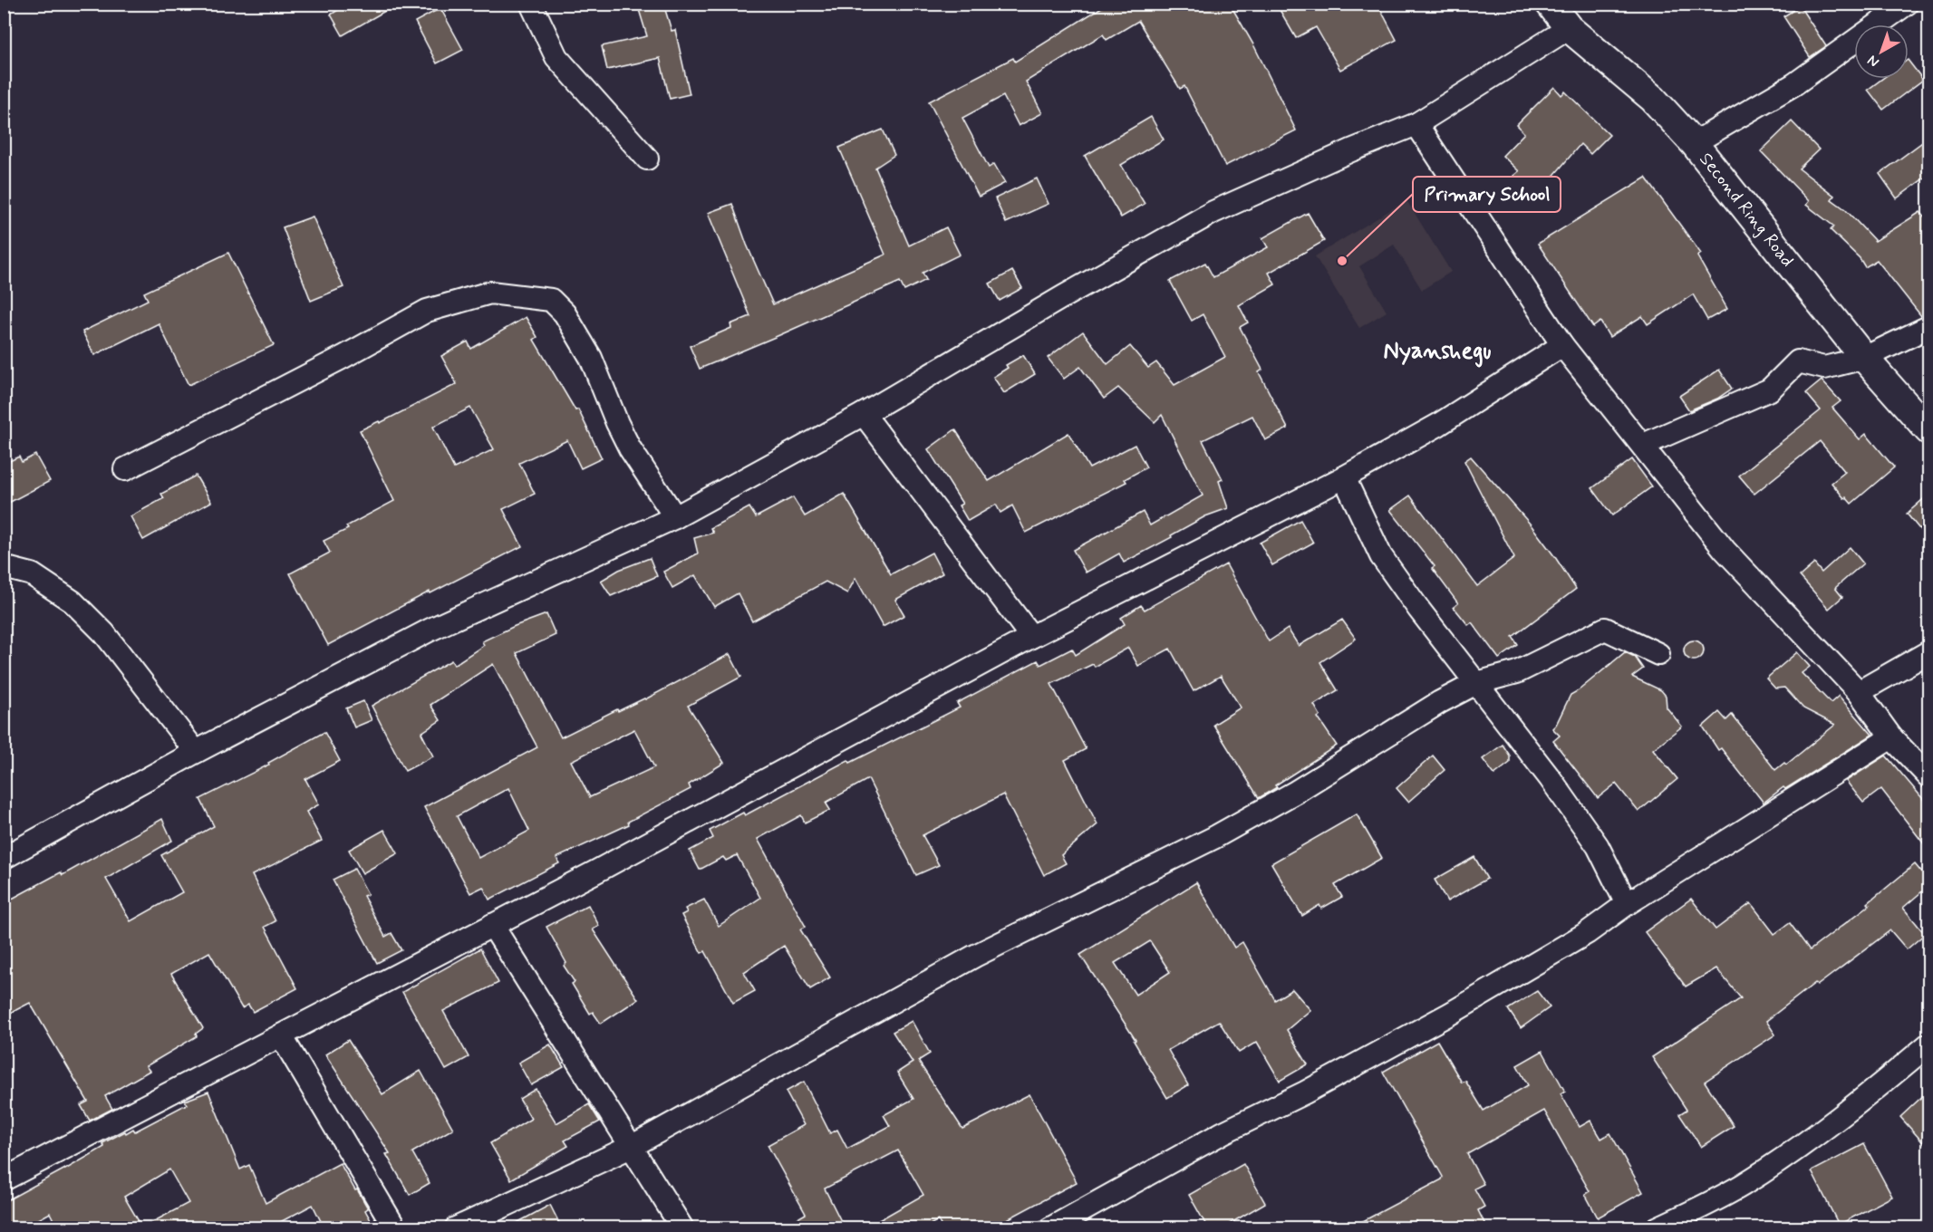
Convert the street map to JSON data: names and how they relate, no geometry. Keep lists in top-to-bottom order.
{
  "streets": {
    "street": ["Second Ring Road"]
  },
  "districts": ["Nyanshegu"],
  "places": ["Primary School"],
  "north": "bottom left"
}
